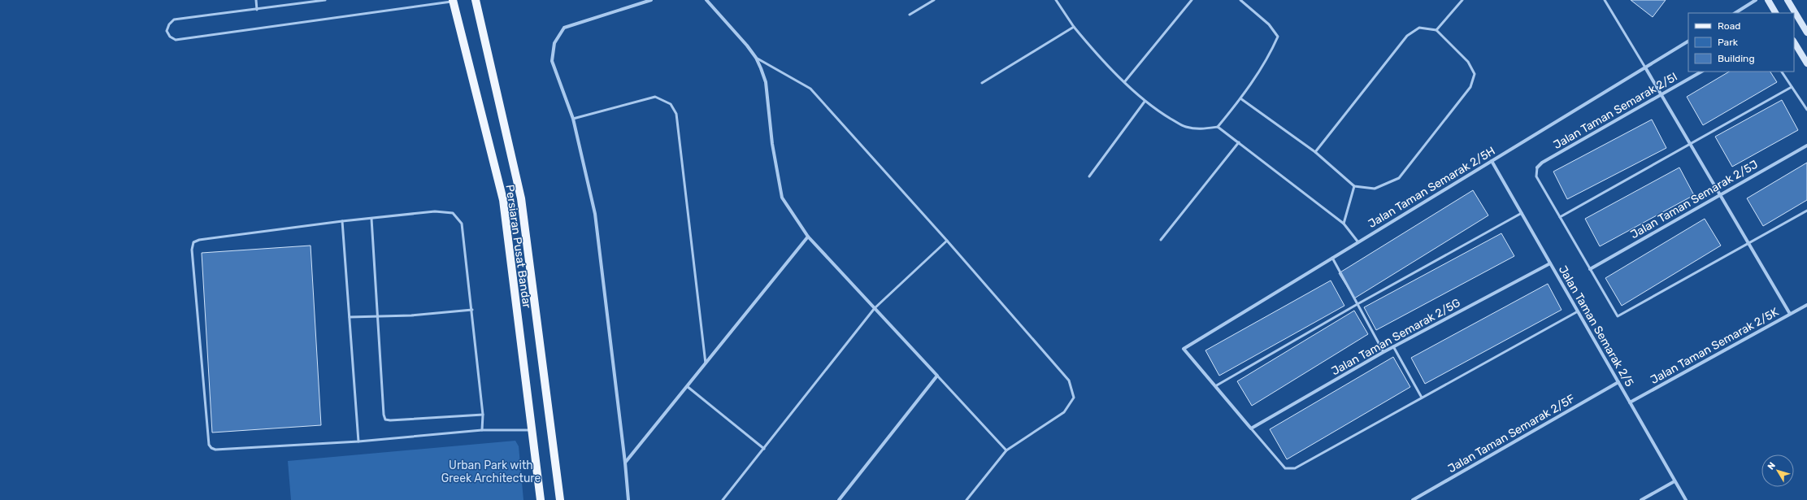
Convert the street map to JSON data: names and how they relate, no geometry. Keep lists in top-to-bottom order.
{
  "streets": {
    "main road": ["Persiaran Pusat Bandar"],
    "street": [
      "Jalan Taman Semarak 2/5I",
      "Jalan Taman Semarak 2/5H",
      "Jalan Taman Semarak 2/5J",
      "Jalan Taman Semarak 2/5",
      "Jalan Taman Semarak 2/5G",
      "Jalan Taman Semarak 2/5K",
      "Jalan Taman Semarak 2/5F"
    ]
  },
  "crossings": [
    ["Jalan Taman Semarak 2/5H", "Jalan Taman Semarak 2/5"],
    ["Jalan Taman Semarak 2/5", "Jalan Taman Semarak 2/5G"],
    ["Jalan Taman Semarak 2/5", "Jalan Taman Semarak 2/5K"],
    ["Jalan Taman Semarak 2/5", "Jalan Taman Semarak 2/5F"]
  ],
  "parks": ["Urban Park with Greek Architecture"],
  "legend": ["Road", "Park", "Building"],
  "north": "top left"
}
